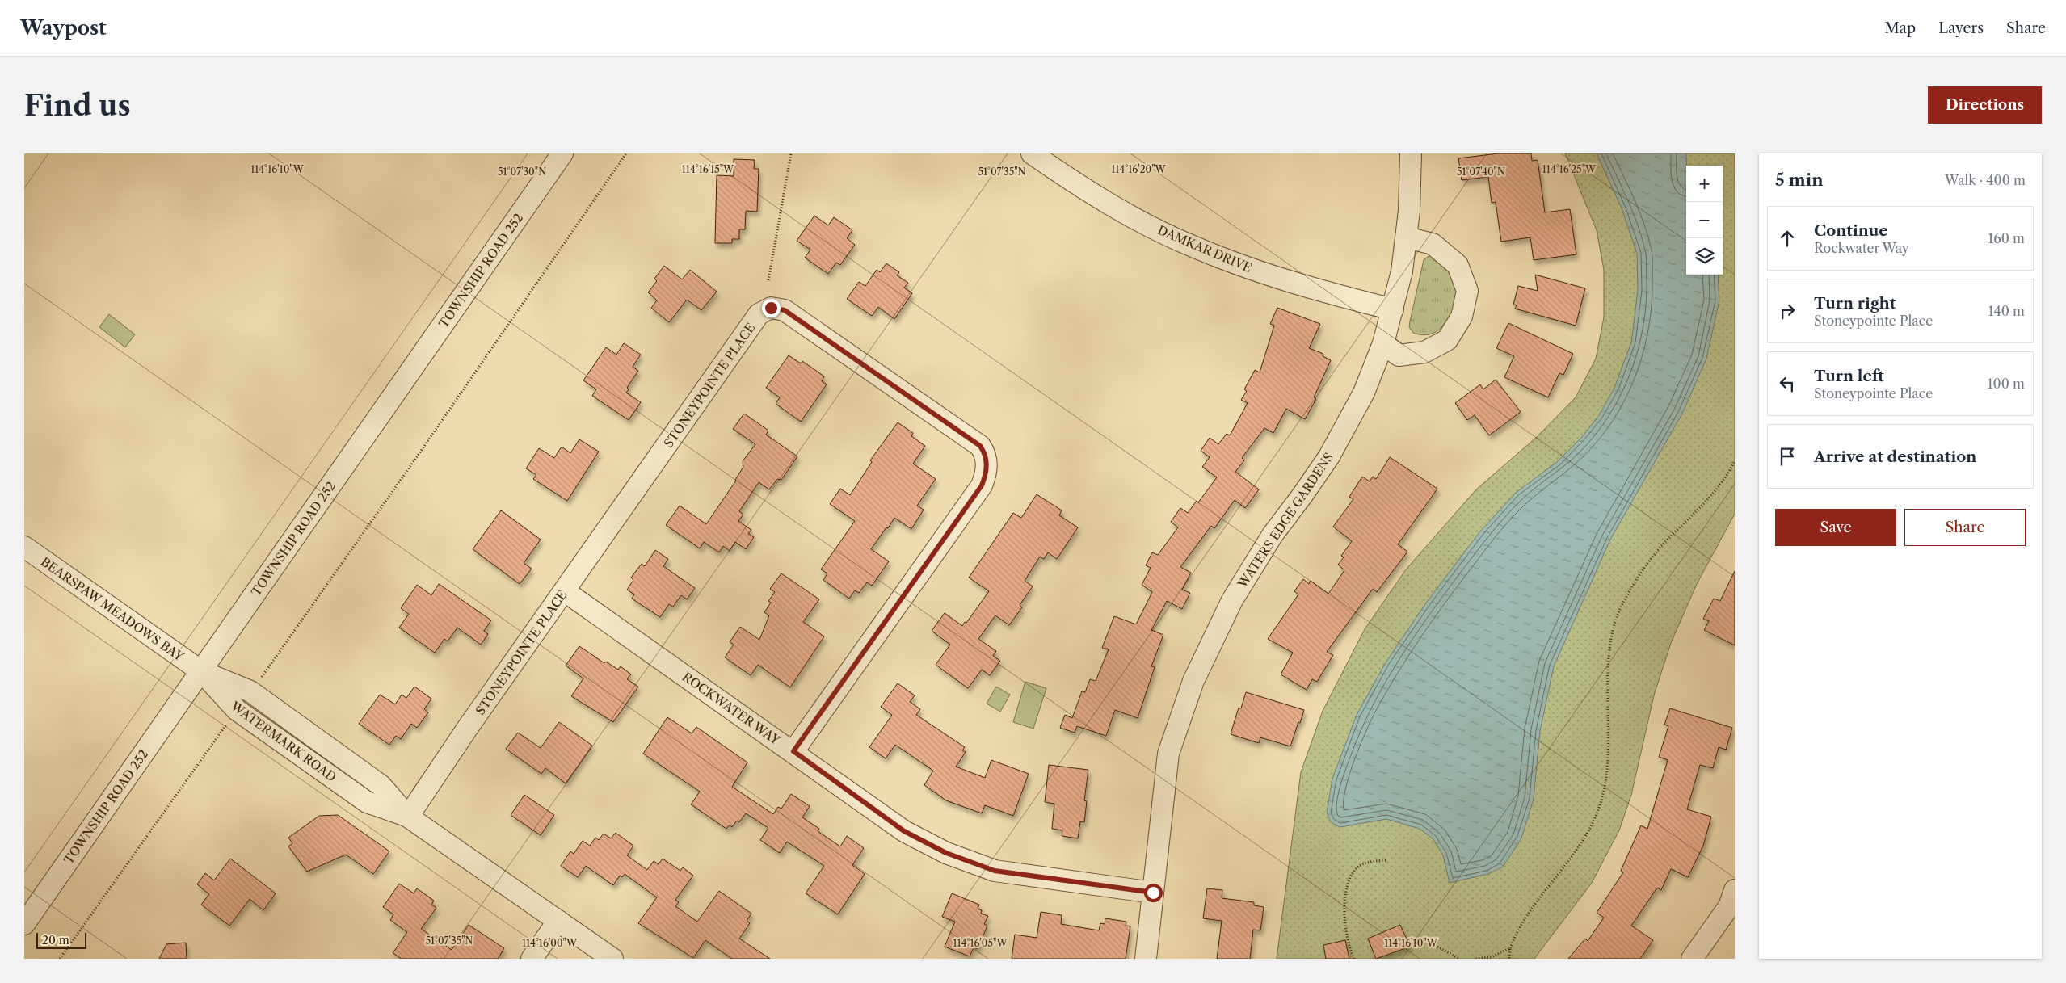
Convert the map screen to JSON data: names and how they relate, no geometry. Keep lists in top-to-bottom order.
{
  "streets": {
    "street": [
      "DAMKAR DRIVE",
      "TOWNSHIP ROAD 252",
      "STONEYPOINTE PLACE",
      "WATERS EDGE GARDENS",
      "BEARSPAW MEADOWS BAY",
      "ROCKWATER WAY",
      "WATERMARK ROAD"
    ]
  },
  "crossings": [
    ["DAMKAR DRIVE", "WATERS EDGE GARDENS"],
    ["TOWNSHIP ROAD 252", "BEARSPAW MEADOWS BAY"],
    ["TOWNSHIP ROAD 252", "WATERMARK ROAD"],
    ["STONEYPOINTE PLACE", "ROCKWATER WAY"],
    ["STONEYPOINTE PLACE", "WATERMARK ROAD"],
    ["WATERS EDGE GARDENS", "ROCKWATER WAY"],
    ["BEARSPAW MEADOWS BAY", "WATERMARK ROAD"]
  ],
  "scale_bar": "20 m",
  "page": {
    "header": "Waypost",
    "nav": ["Map", "Layers", "Share"],
    "buttons": [
      "Directions",
      ["Save", "Share"]
    ],
    "title": "Find us",
    "heading": ["5 min", "Walk · 400 m"],
    "map_buttons": ["+", "−"],
    "list": [
      ["Continue", "Rockwater Way", "160 m"],
      ["Turn right", "Stoneypointe Place", "140 m"],
      ["Turn left", "Stoneypointe Place", "100 m"],
      "Arrive at destination"
    ],
    "scale": "20 m"
  },
  "coordinates": [
    "114°16'10\"W",
    "114°16'15\"W",
    "114°16'20\"W",
    "114°16'25\"W",
    "51°07'30\"N",
    "51°07'35\"N",
    "51°07'40\"N",
    "114°16'00\"W",
    "114°16'05\"W"
  ]
}
